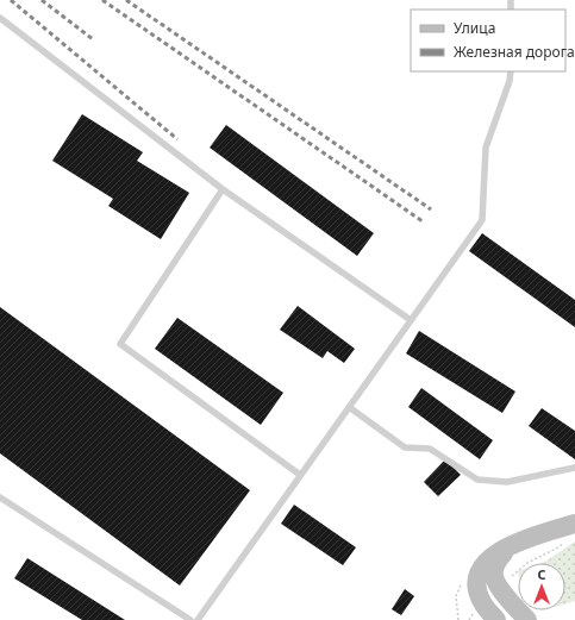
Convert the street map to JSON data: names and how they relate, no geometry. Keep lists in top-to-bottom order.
{
  "legend": ["Улица", "Железная дорога"],
  "north": "top"
}
